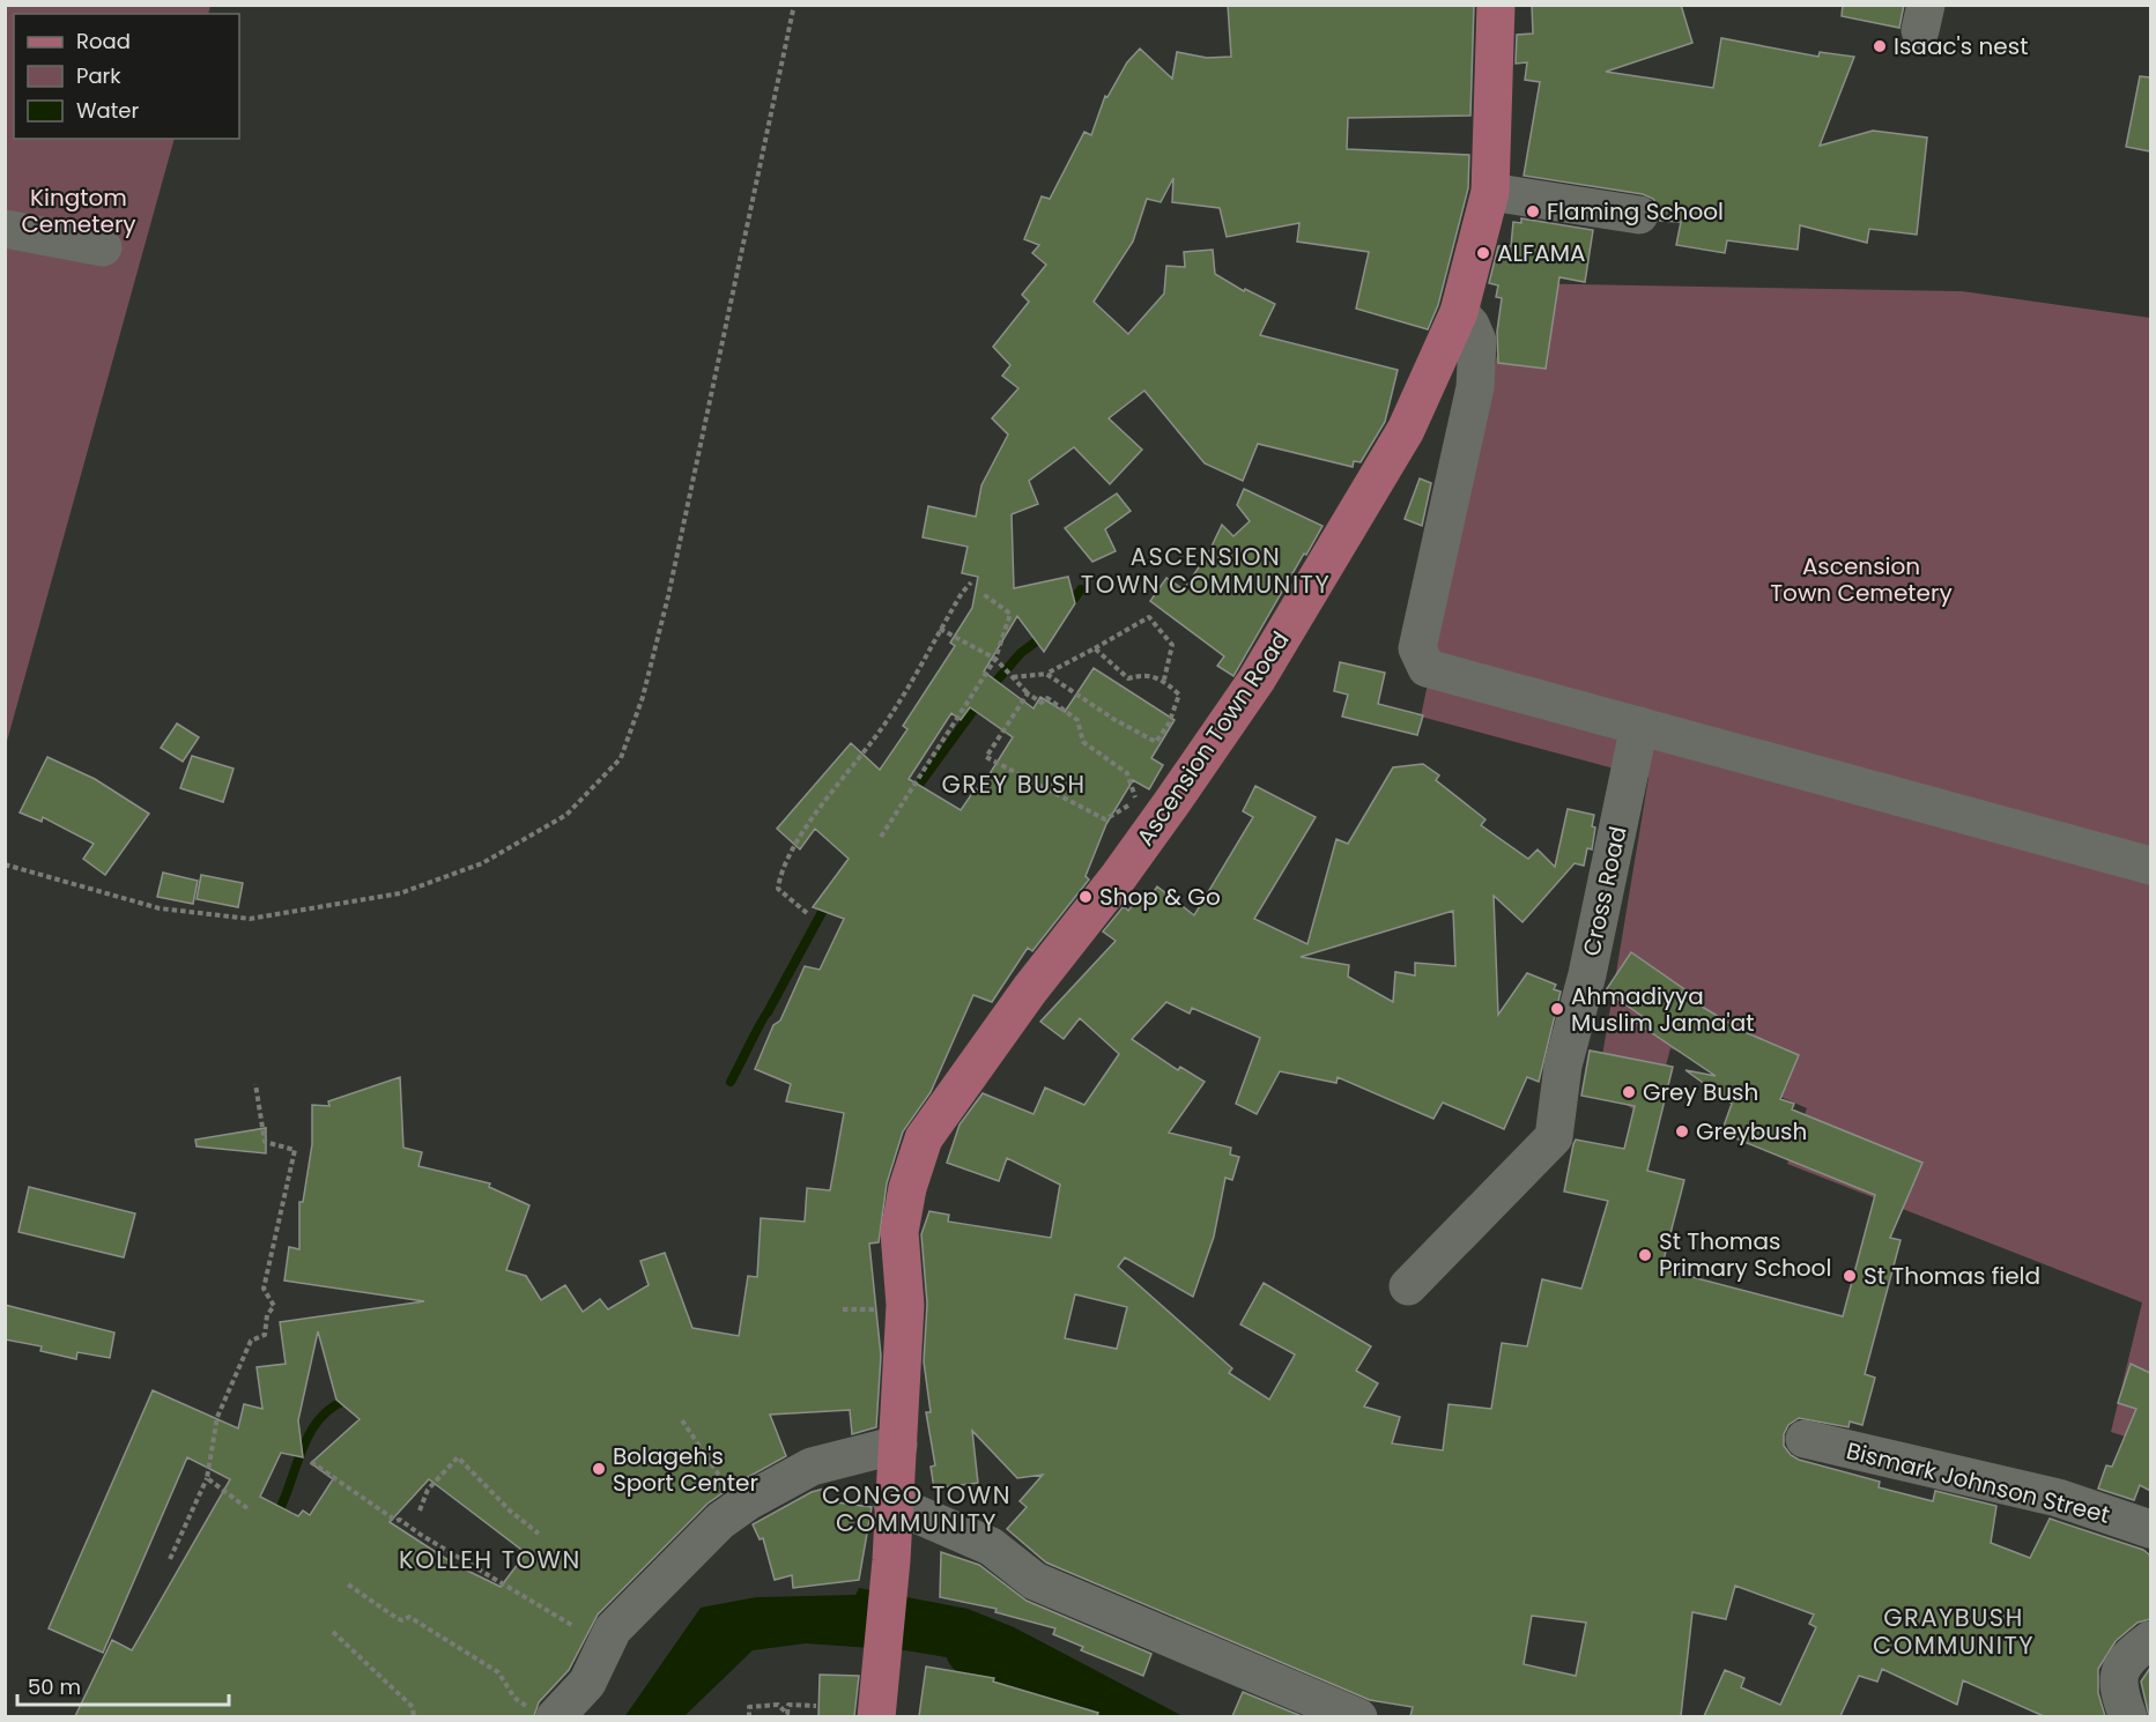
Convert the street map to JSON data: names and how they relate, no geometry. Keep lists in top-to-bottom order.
{
  "streets": {
    "main road": ["Ascension Town Road"],
    "street": ["Cross Road", "Bismark Johnson Street"]
  },
  "districts": [
    "ASCENSION TOWN COMMUNITY",
    "GREY BUSH",
    "CONGO TOWN COMMUNITY",
    "KOLLEH TOWN",
    "GRAYBUSH COMMUNITY"
  ],
  "parks": ["Kingtom Cemetery", "Ascension Town Cemetery"],
  "places": [
    "Isaac's nest",
    "Flaming School",
    "ALFAMA",
    "Shop & Go",
    "Ahmadiyya Muslim Jama'at",
    "Grey Bush",
    "Greybush",
    "St Thomas Primary School",
    "St Thomas field",
    "Bolageh's Sport Center"
  ],
  "legend": ["Road", "Park", "Water"],
  "scale_bar": "50 m"
}
